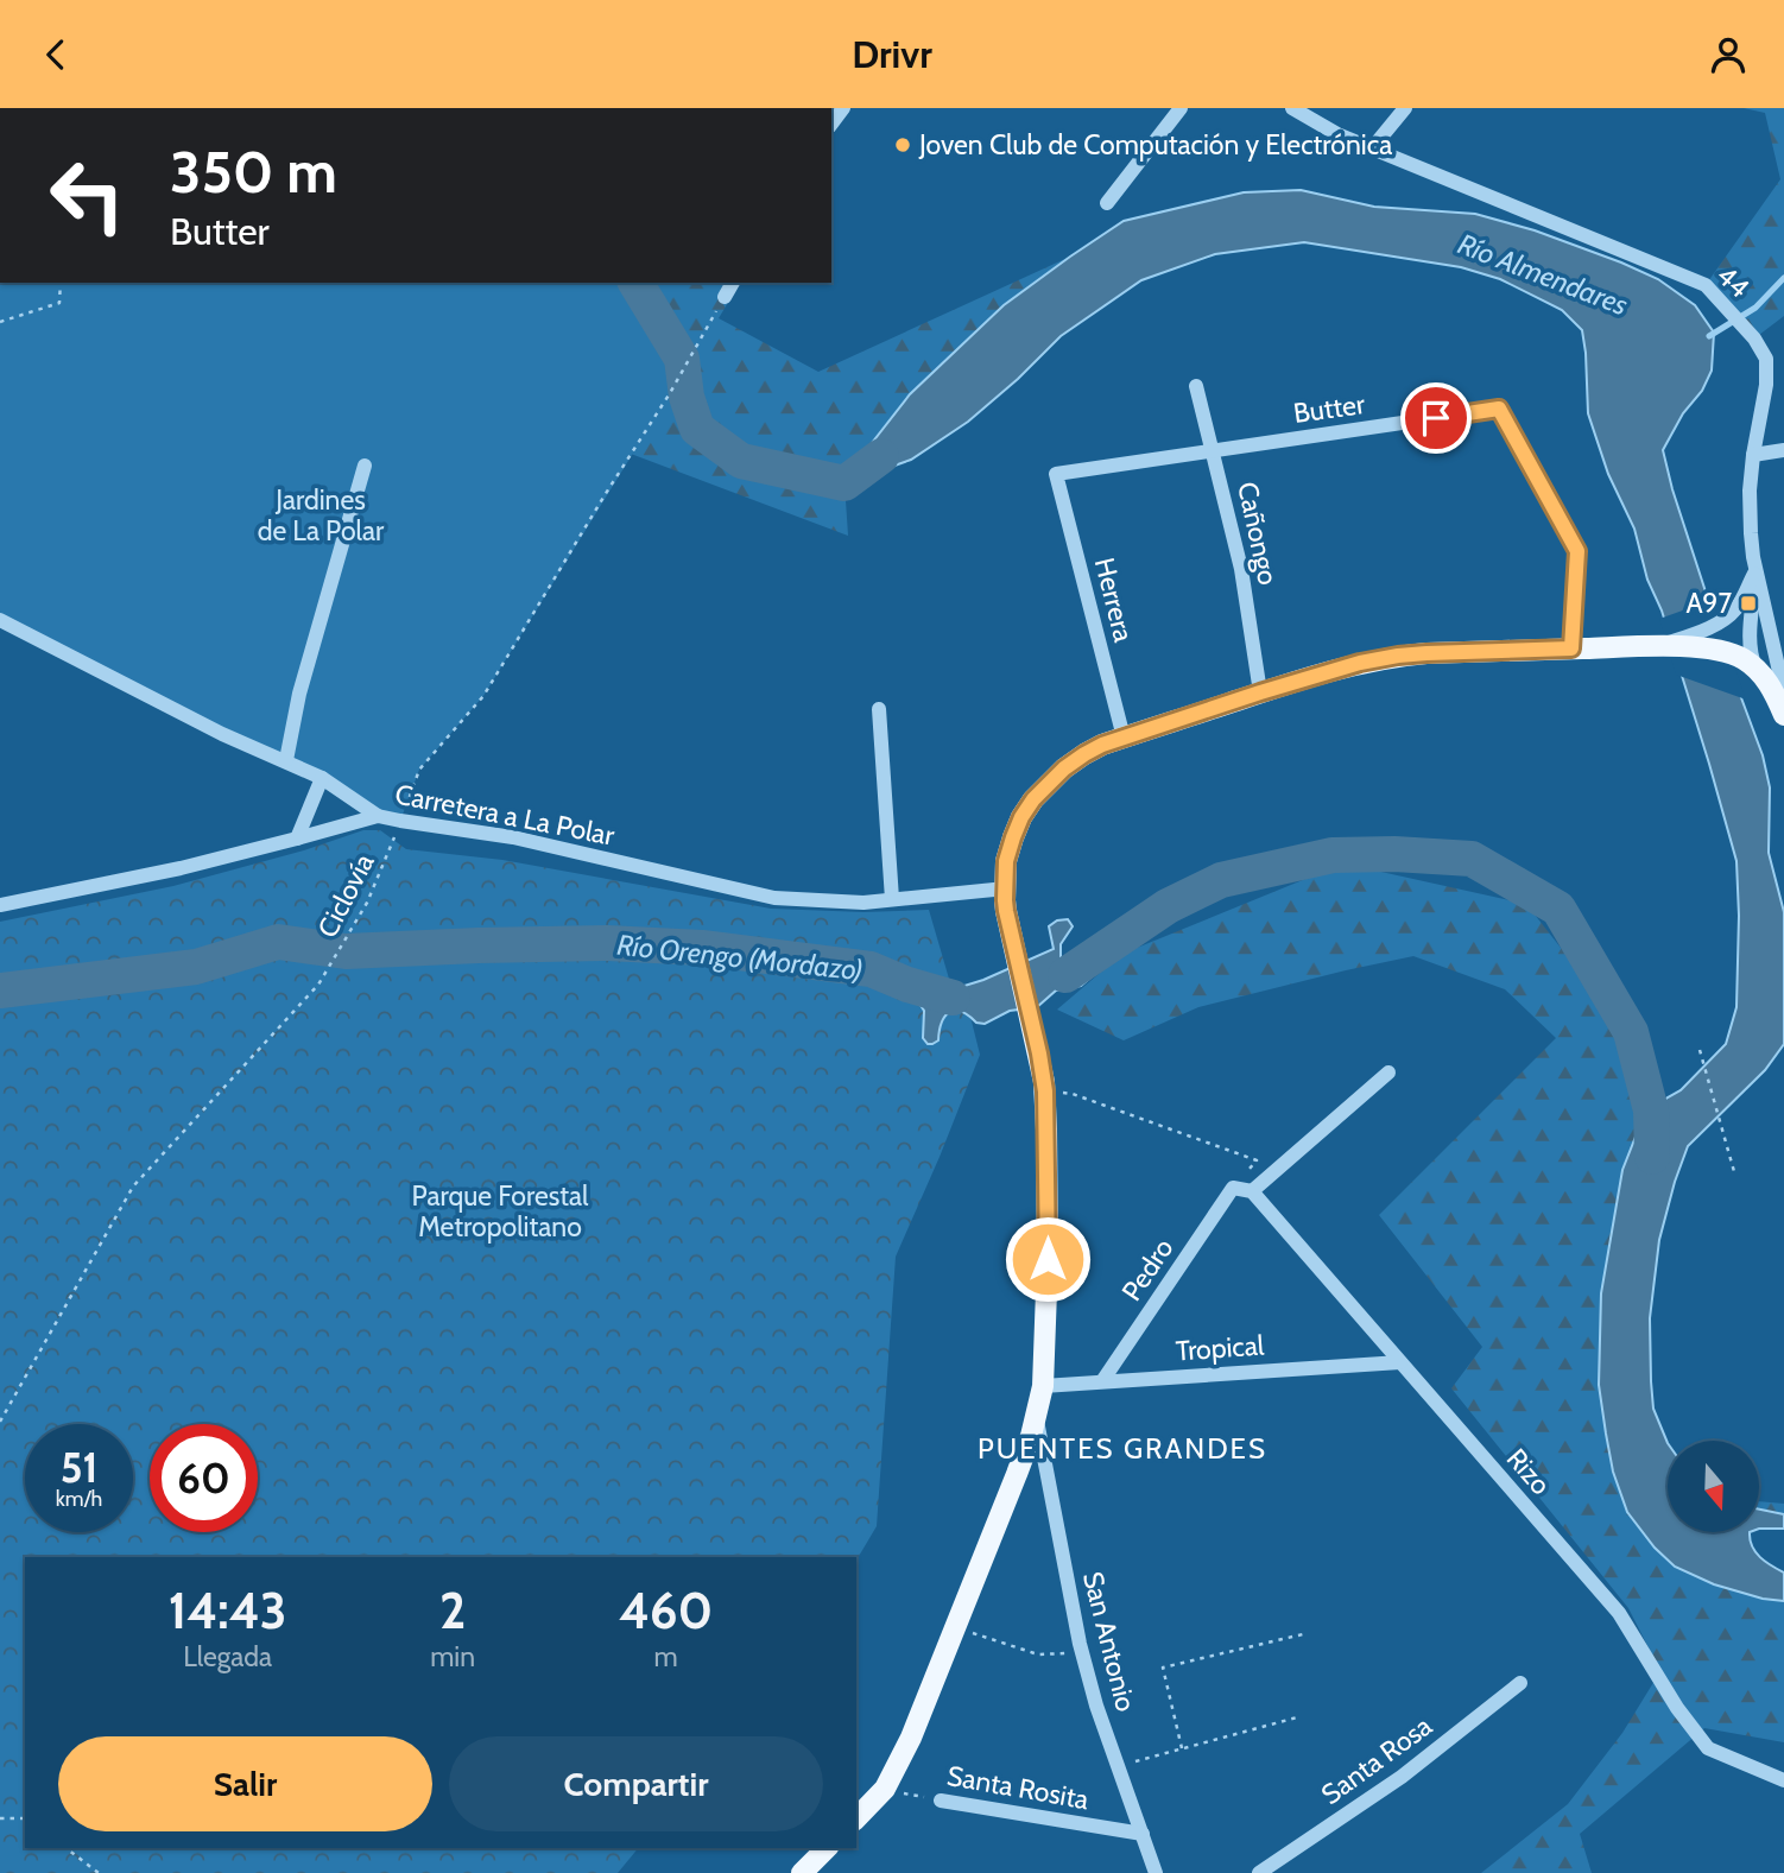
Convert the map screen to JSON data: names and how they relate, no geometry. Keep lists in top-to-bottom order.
{
  "streets": {
    "street": [
      "44",
      "Butter",
      "Cañongo",
      "Herrera",
      "Carretera a La Polar",
      "Pedro",
      "Tropical",
      "Rizo",
      "San Antonio",
      "Santa Rosa",
      "Santa Rosita"
    ],
    "path": ["Ciclovía"]
  },
  "crossings": [
    ["Butter", "Cañongo"],
    ["Butter", "Herrera"],
    ["Carretera a La Polar", "Ciclovía"],
    ["Pedro", "Tropical"],
    ["Tropical", "Rizo"],
    ["San Antonio", "Santa Rosita"]
  ],
  "districts": ["PUENTES GRANDES"],
  "water": ["Río Almendares", "Río Orengo (Mordazo)"],
  "parks": ["Jardines de La Polar", "Parque Forestal Metropolitano"],
  "places": {
    "other": ["Joven Club de Computación y Electrónica"],
    "transit": ["A97"]
  },
  "north": "bottom",
  "page": {
    "header": "Drivr",
    "turn": ["350 m", "Butter"],
    "speed": "51 km/h",
    "limit": "60",
    "eta": [
      "14:43",
      "Llegada",
      "2",
      "min",
      "460",
      "m"
    ],
    "buttons": ["Salir", "Compartir"]
  }
}
